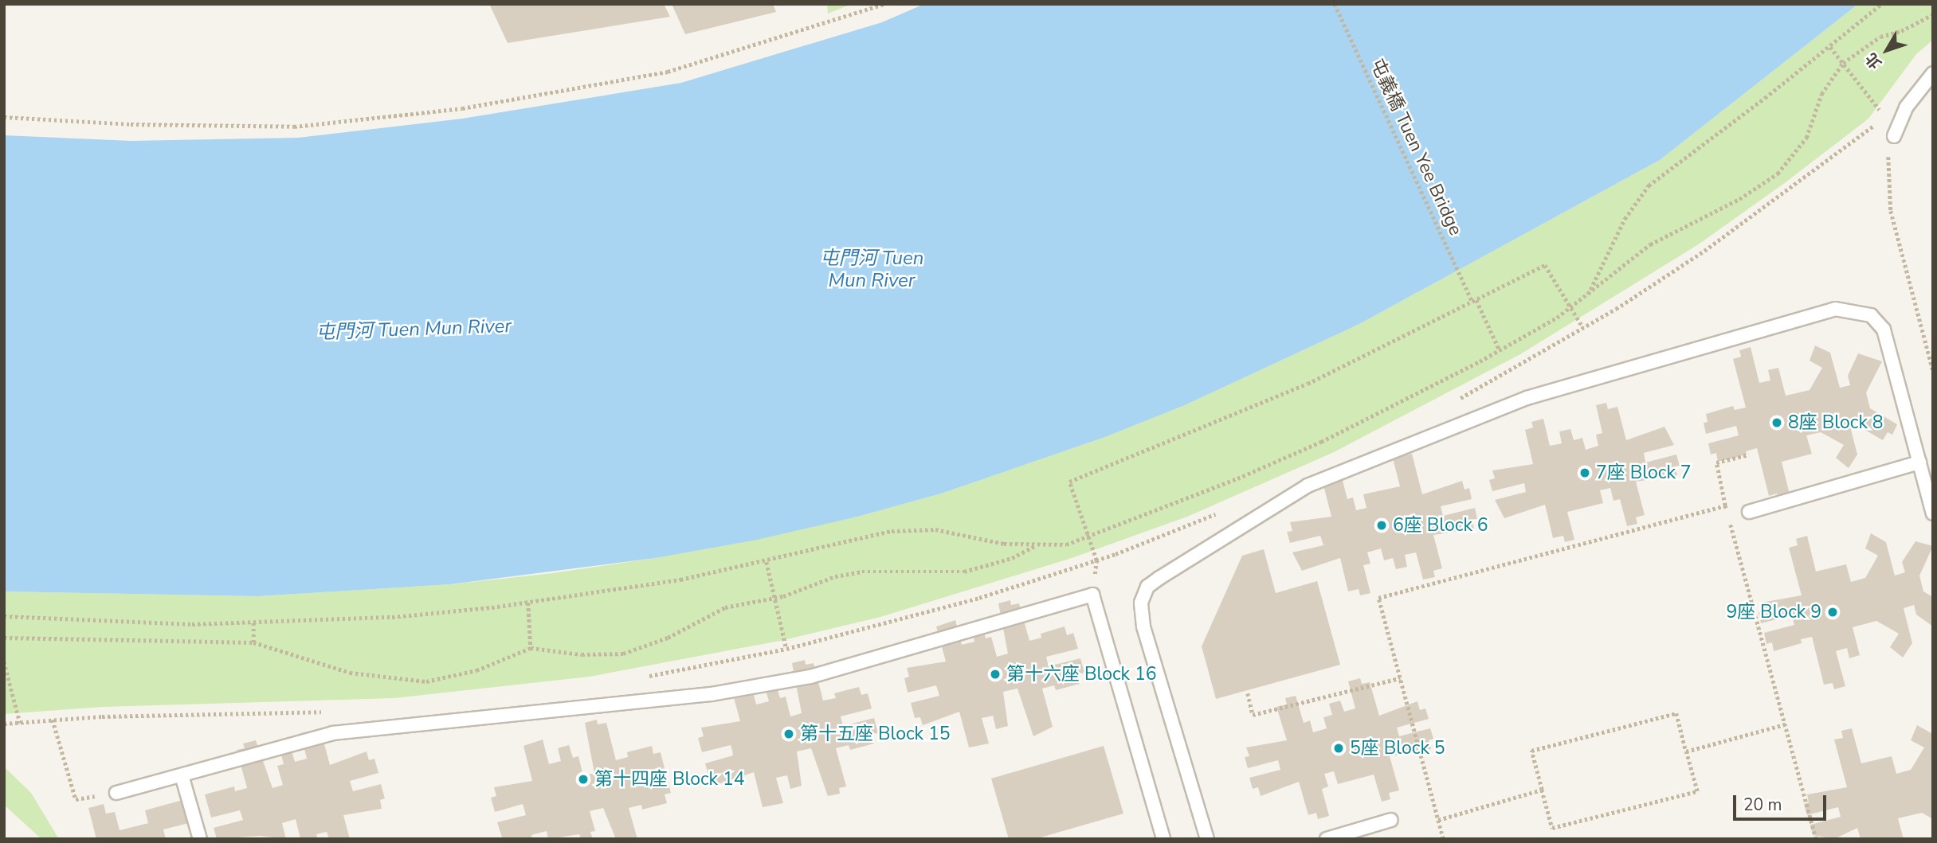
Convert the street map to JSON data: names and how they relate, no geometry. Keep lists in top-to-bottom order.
{
  "streets": {
    "path": ["屯義橋 Tuen Yee Bridge"]
  },
  "water": ["屯門河 Tuen Mun River"],
  "places": [
    "8座 Block 8",
    "7座 Block 7",
    "6座 Block 6",
    "9座 Block 9",
    "第十六座 Block 16",
    "第十五座 Block 15",
    "5座 Block 5",
    "第十四座 Block 14"
  ],
  "scale_bar": "20 m",
  "north": "bottom left"
}
